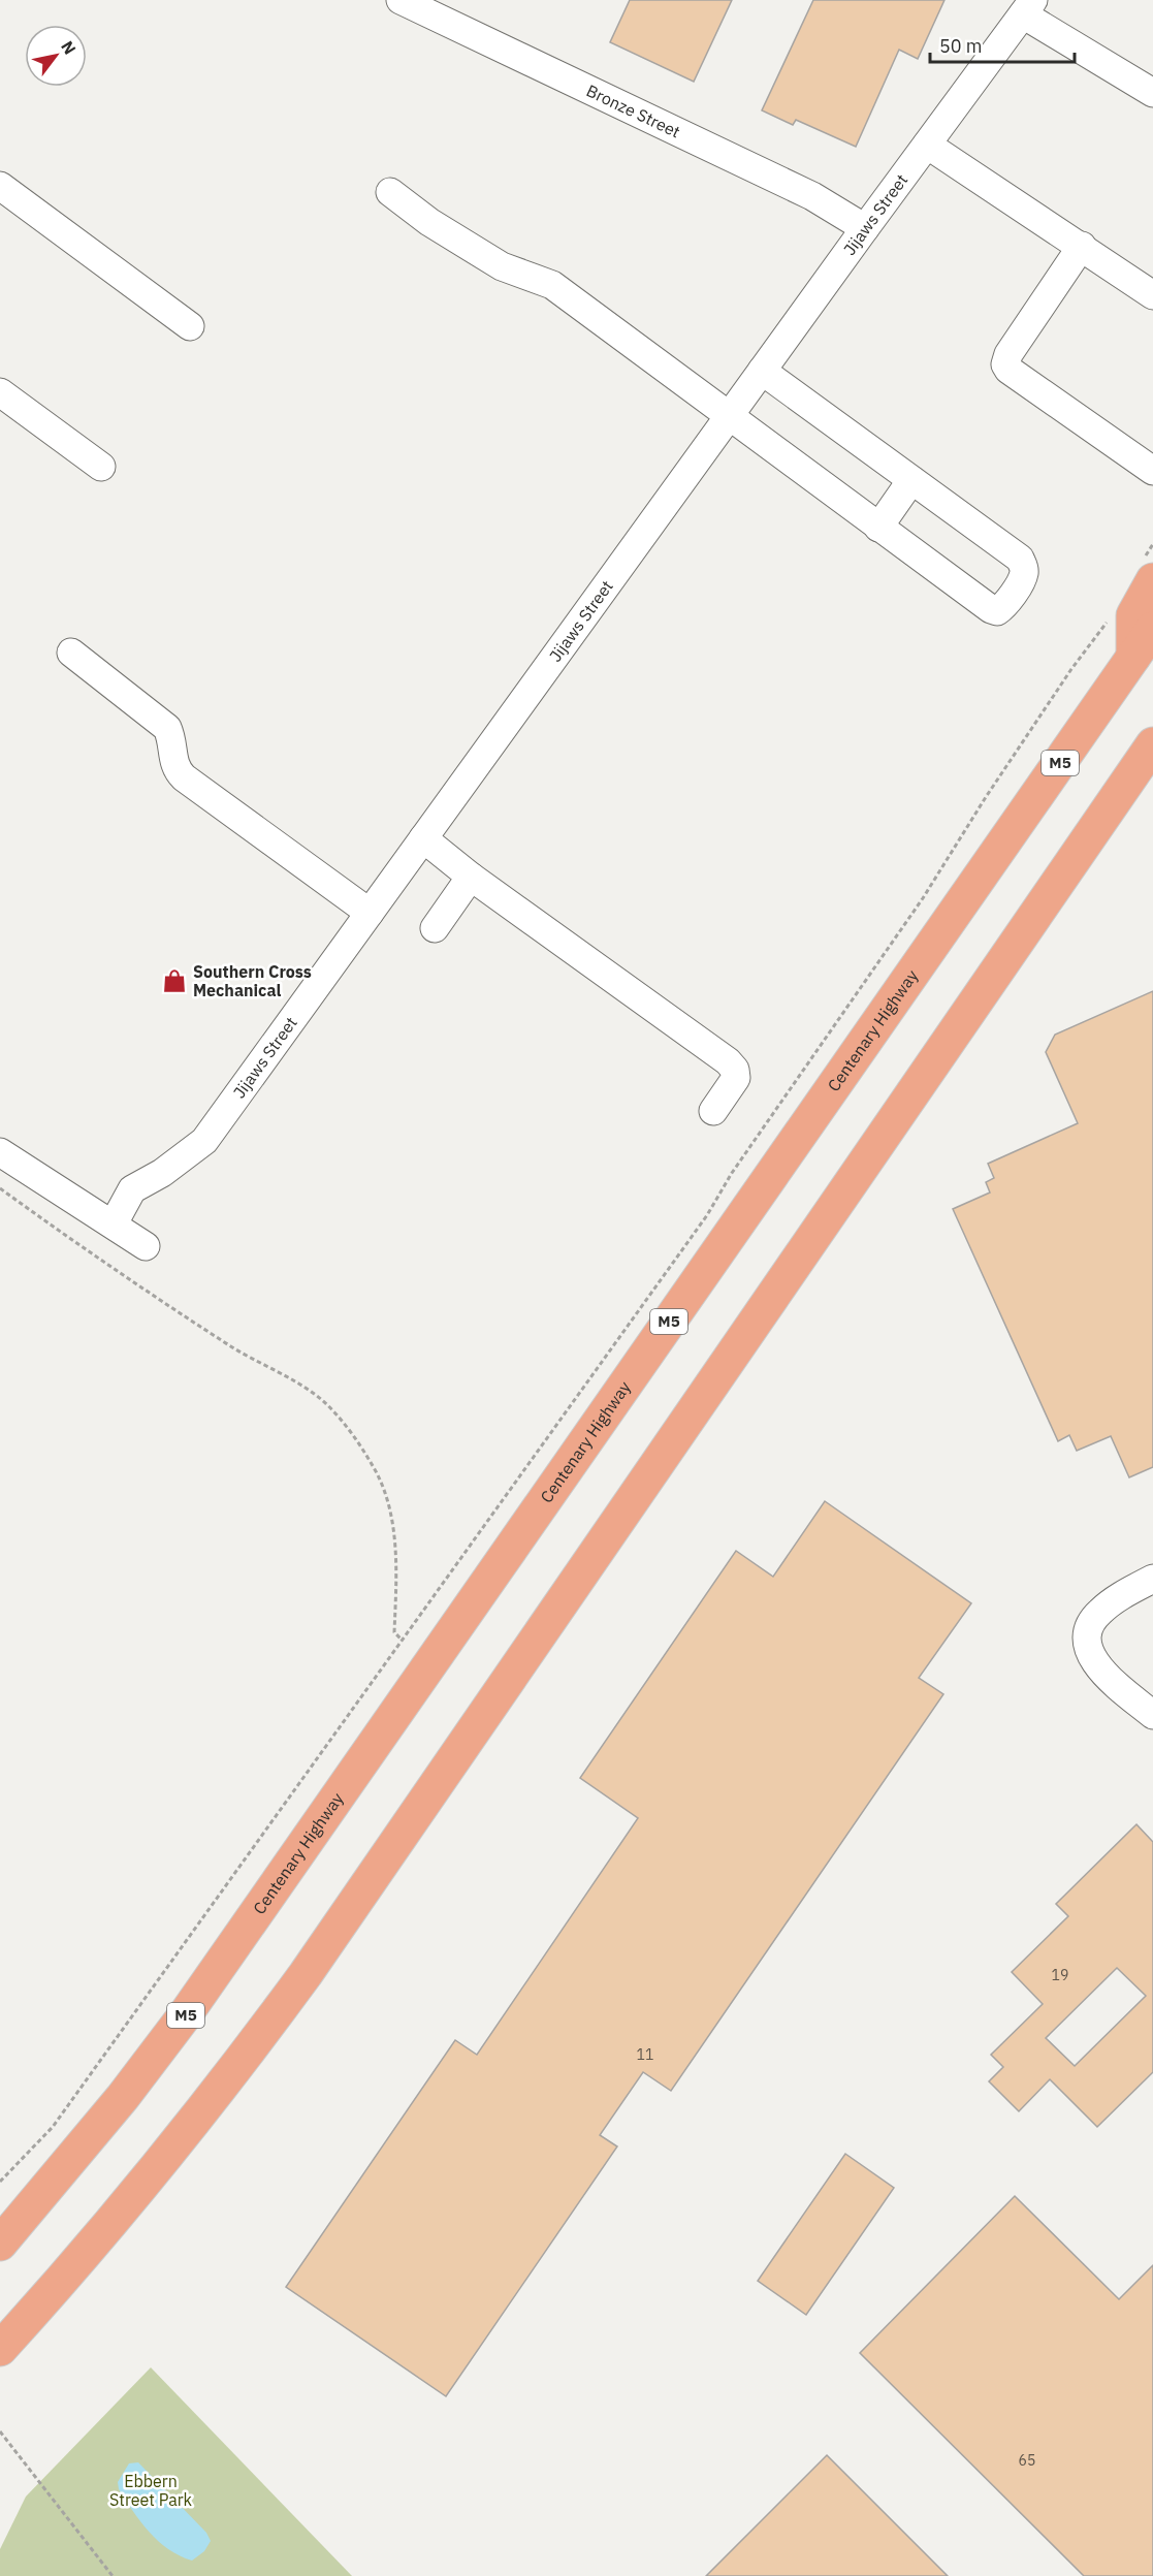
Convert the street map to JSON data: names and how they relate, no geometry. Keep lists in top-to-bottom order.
{
  "streets": {
    "highway": ["M5", "Centenary Highway"],
    "street": ["Bronze Street", "Jijaws Street"]
  },
  "crossings": [
    ["Bronze Street", "Jijaws Street"]
  ],
  "parks": ["Ebbern Street Park"],
  "places": {
    "shop": ["Southern Cross Mechanical"]
  },
  "house_numbers": ["19", "11", "65"],
  "scale_bar": "50 m",
  "north": "top right"
}
